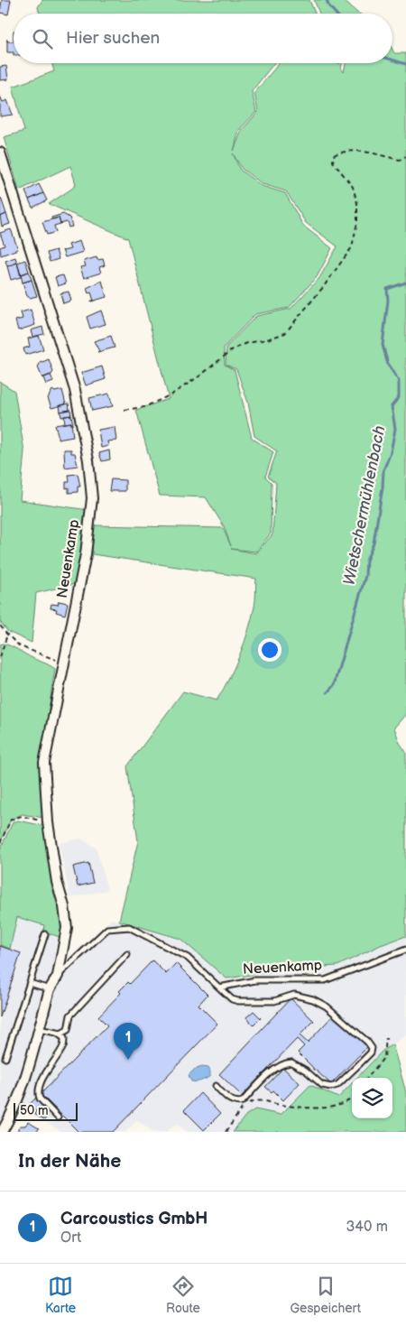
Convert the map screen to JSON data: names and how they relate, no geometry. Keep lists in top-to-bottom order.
{
  "streets": {
    "street": ["Neuenkamp"]
  },
  "water": ["Wietschermühlenbach"],
  "scale_bar": "50 m",
  "page": {
    "search": "Hier suchen",
    "pins": "1",
    "scale": "50 m",
    "heading": "In der Nähe",
    "list": [
      {
        "mark": "1",
        "name": "Carcoustics GmbH",
        "note": "Ort",
        "value": "340 m"
      }
    ],
    "nav": ["Karte", "Route", "Gespeichert"]
  }
}
